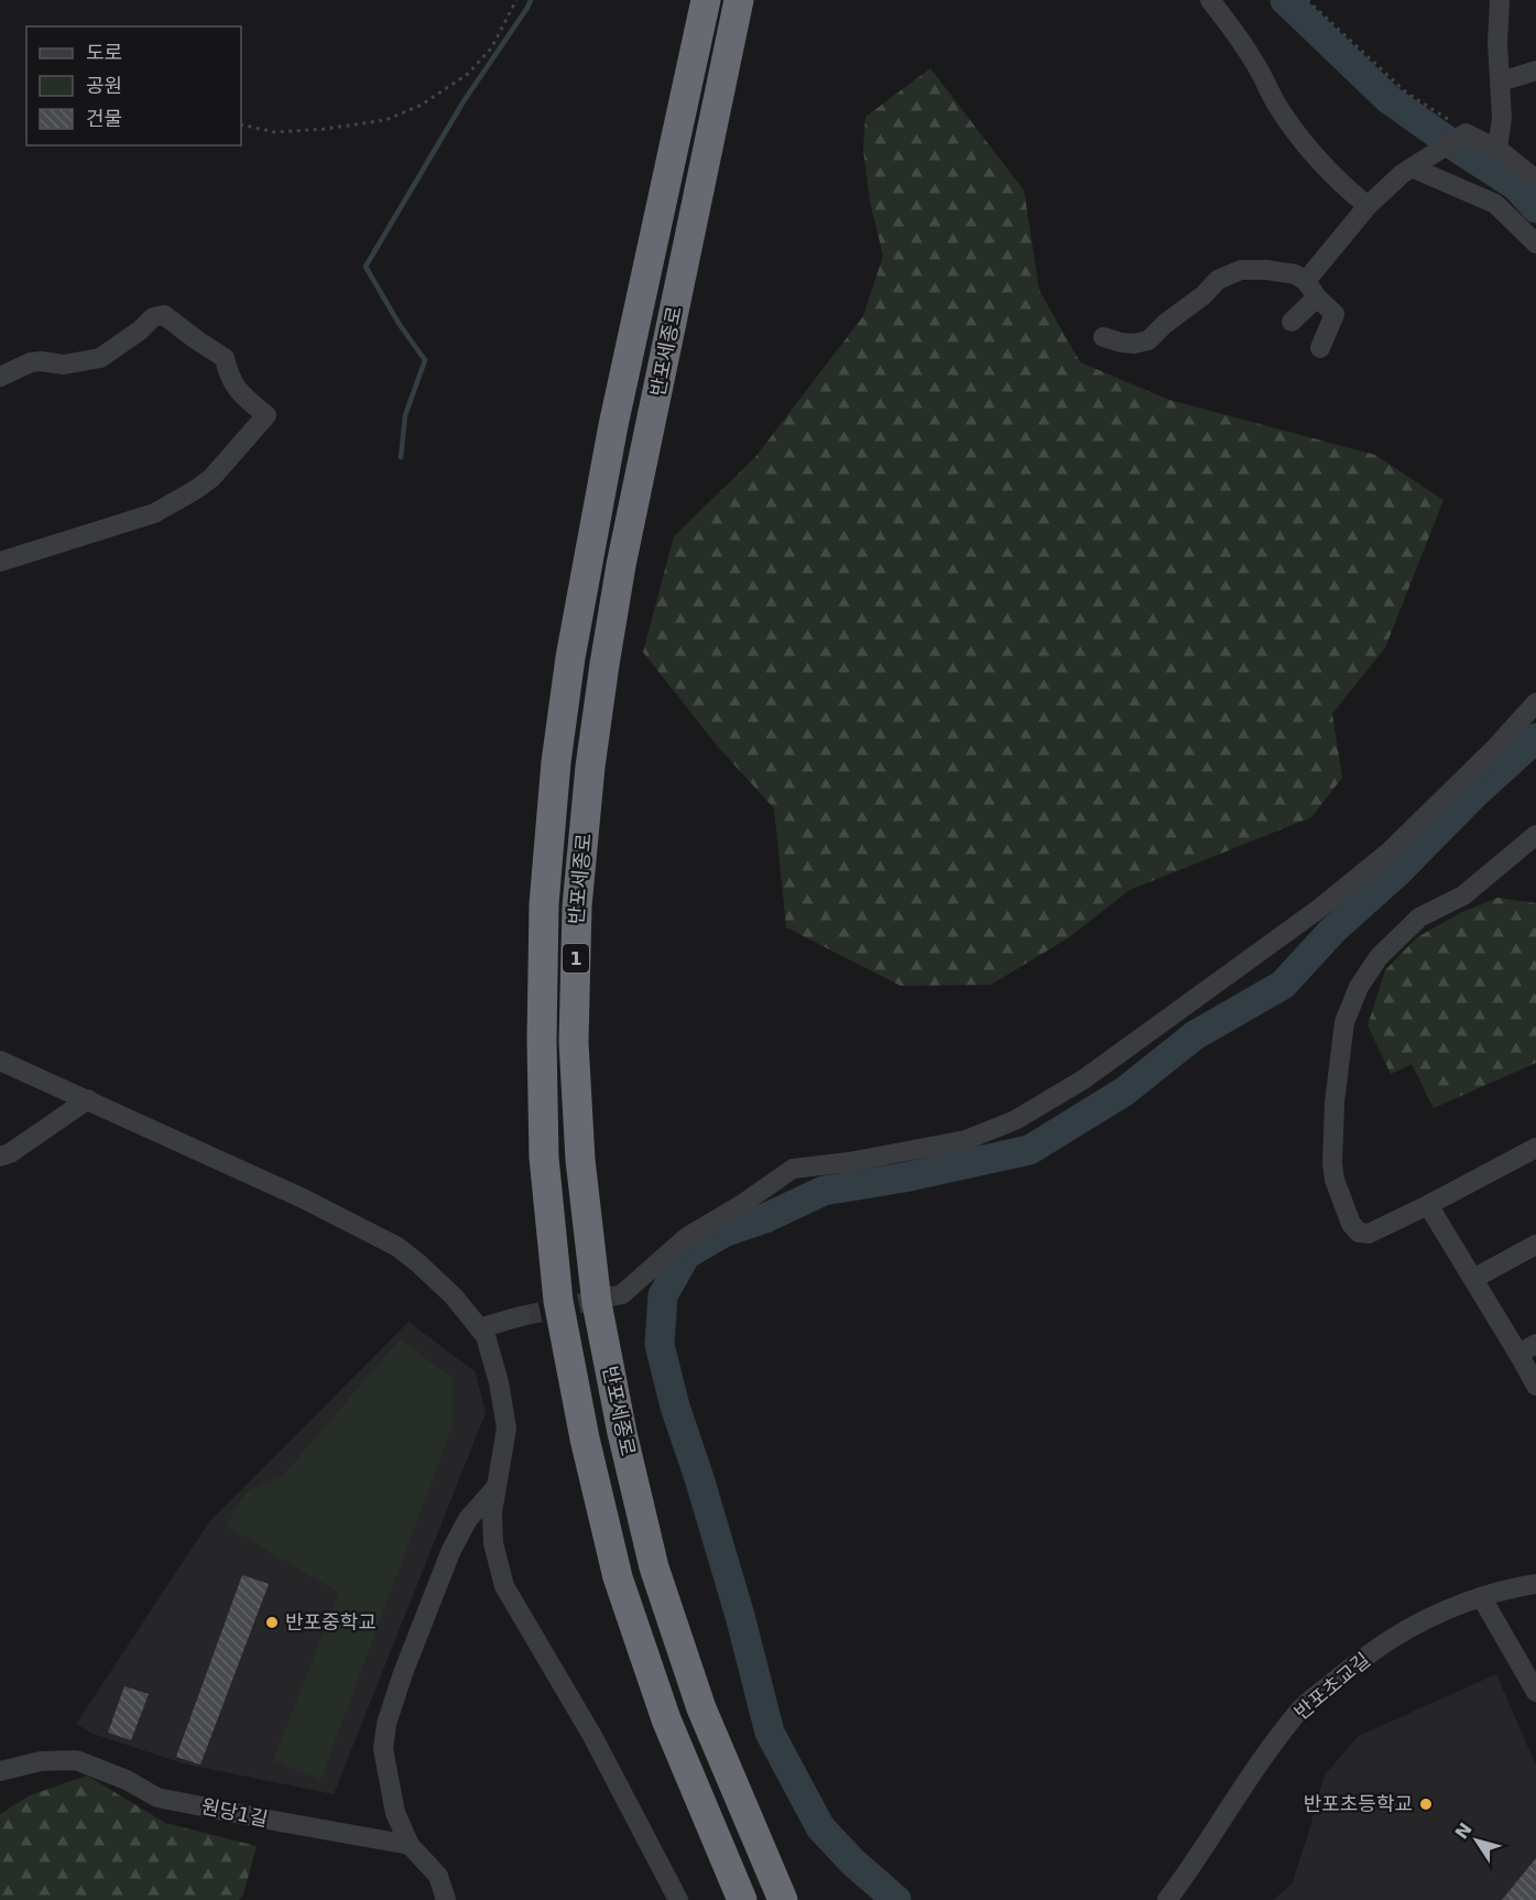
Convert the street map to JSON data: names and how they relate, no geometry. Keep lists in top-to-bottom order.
{
  "streets": {
    "highway": ["반포세종로", "1"],
    "street": ["반포초교길", "원당1길"]
  },
  "places": ["반포중학교", "반포초등학교"],
  "legend": ["도로", "공원", "건물"],
  "north": "top left"
}
